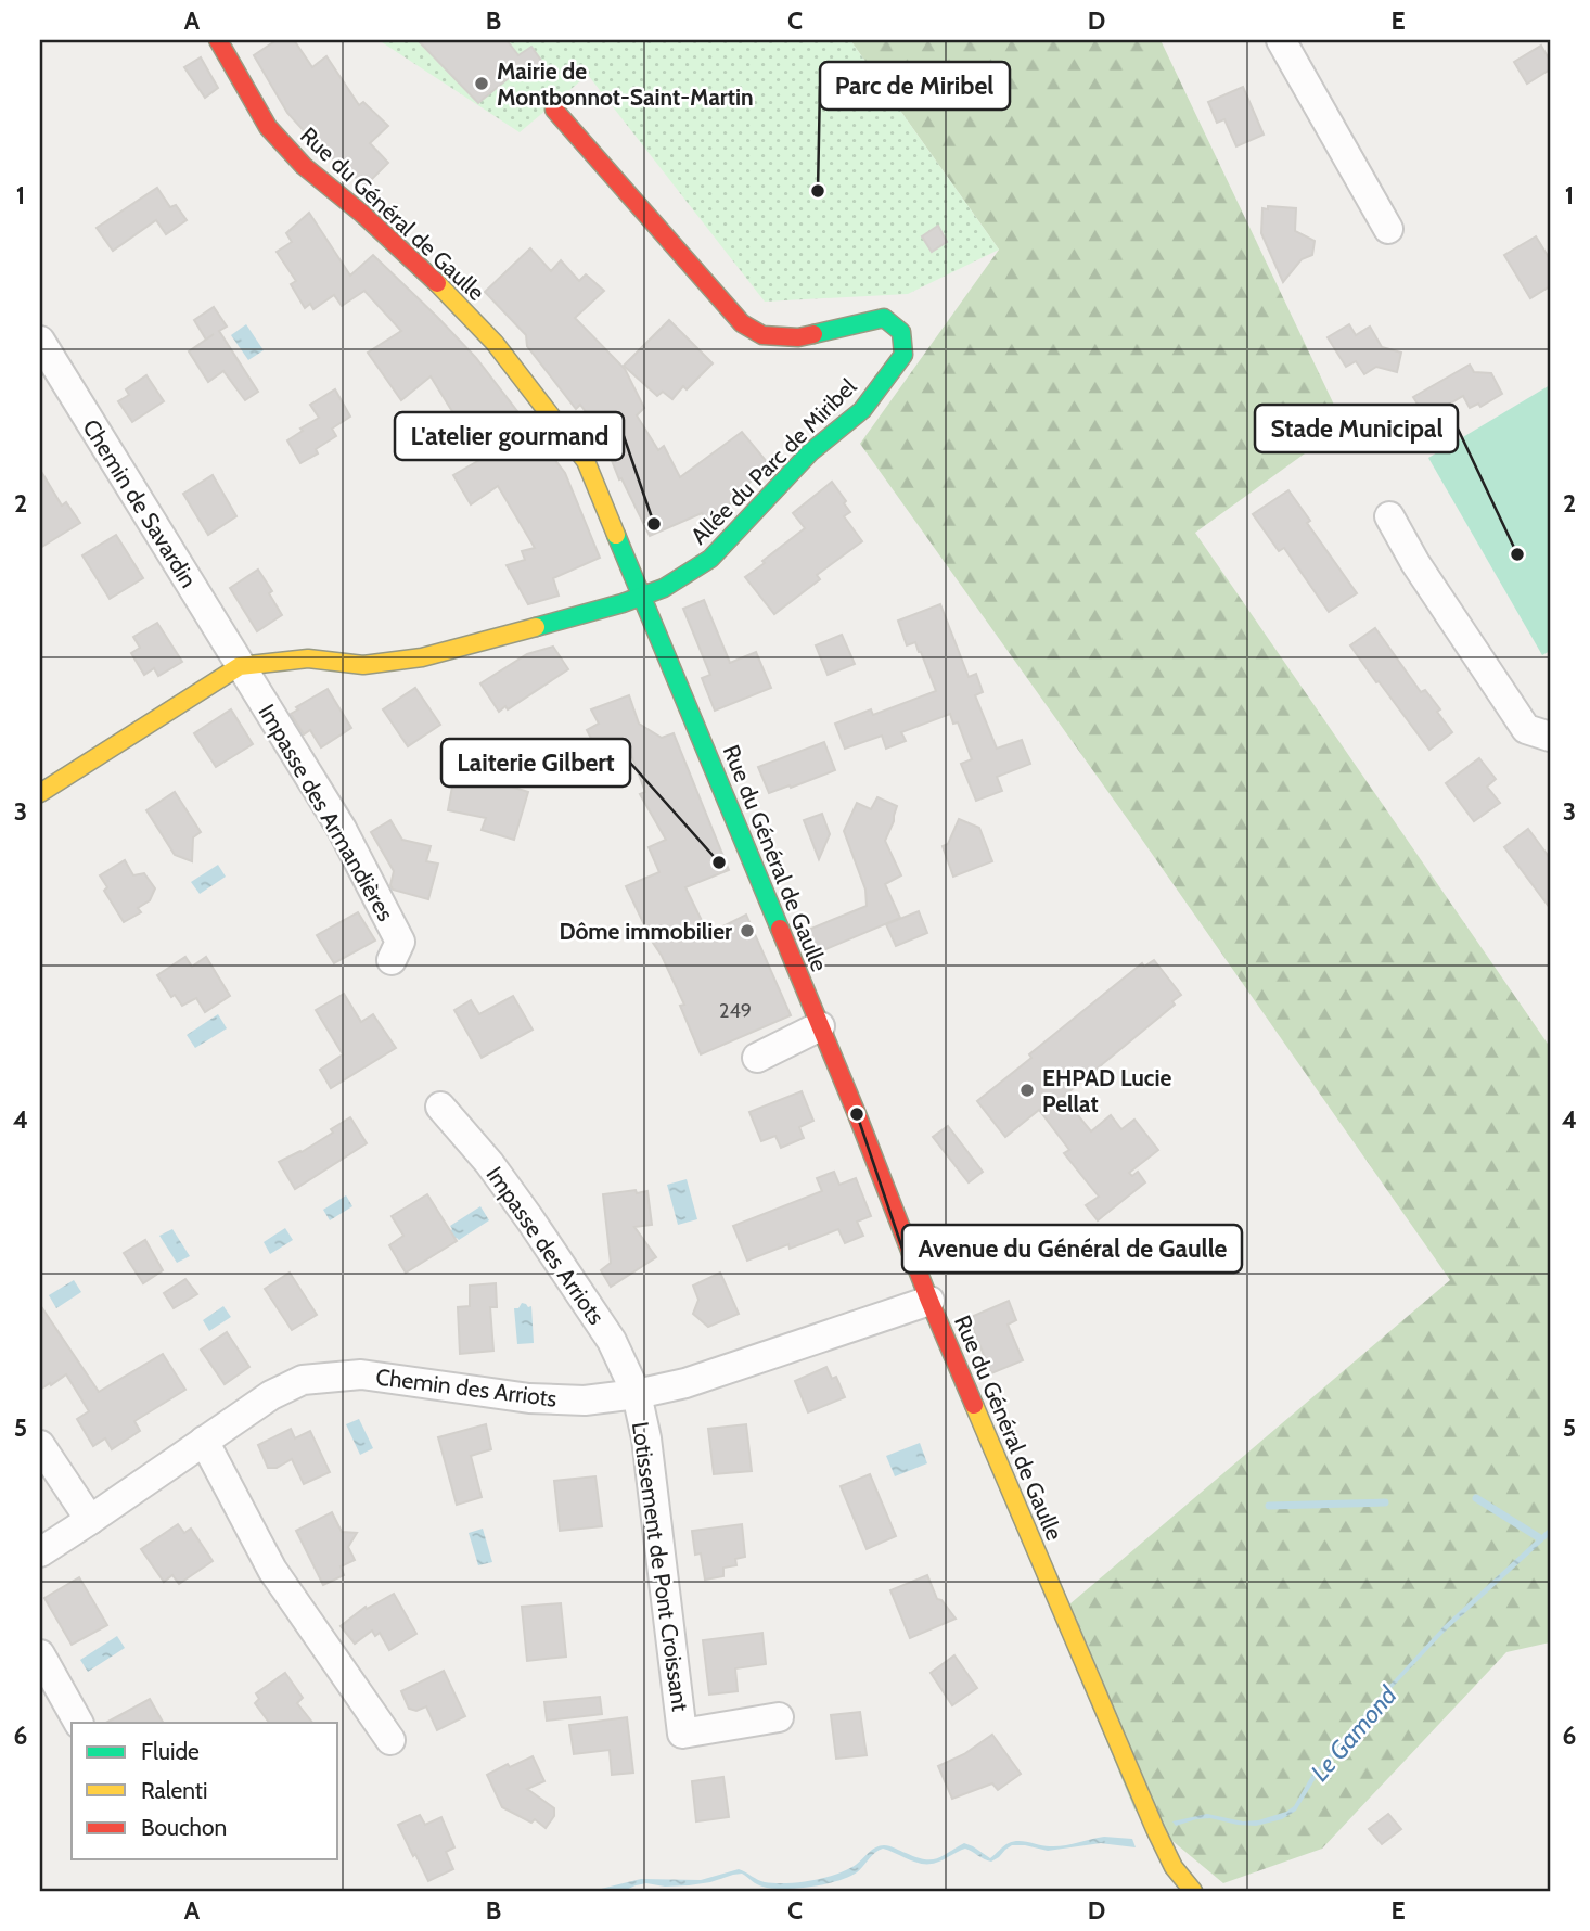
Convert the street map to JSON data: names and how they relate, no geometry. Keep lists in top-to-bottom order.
{
  "streets": {
    "main road": ["Rue du Général de Gaulle", "Allée du Parc de Miribel"],
    "street": [
      "Chemin de Savardin",
      "Impasse des Armandières",
      "Impasse des Arriots",
      "Chemin des Arriots",
      "Lotissement de Pont Croissant"
    ]
  },
  "crossings": [
    ["Rue du Général de Gaulle", "Allée du Parc de Miribel"],
    ["Rue du Général de Gaulle", "Chemin des Arriots"],
    ["Chemin de Savardin", "Impasse des Armandières"],
    ["Impasse des Arriots", "Chemin des Arriots"],
    ["Impasse des Arriots", "Lotissement de Pont Croissant"],
    ["Chemin des Arriots", "Lotissement de Pont Croissant"]
  ],
  "water": ["Le Gamond"],
  "places": [
    "Mairie de Montbonnot-Saint-Martin",
    "Parc de Miribel",
    "L'atelier gourmand",
    "Stade Municipal",
    "Laiterie Gilbert",
    "Dôme immobilier",
    "EHPAD Lucie Pellat",
    "Avenue du Général de Gaulle"
  ],
  "house_numbers": ["249"],
  "legend": ["Fluide", "Ralenti", "Bouchon"],
  "grid": {
    "columns": [
      "A",
      "B",
      "C",
      "D",
      "E"
    ],
    "rows": [
      "1",
      "2",
      "3",
      "4",
      "5",
      "6"
    ]
  }
}
